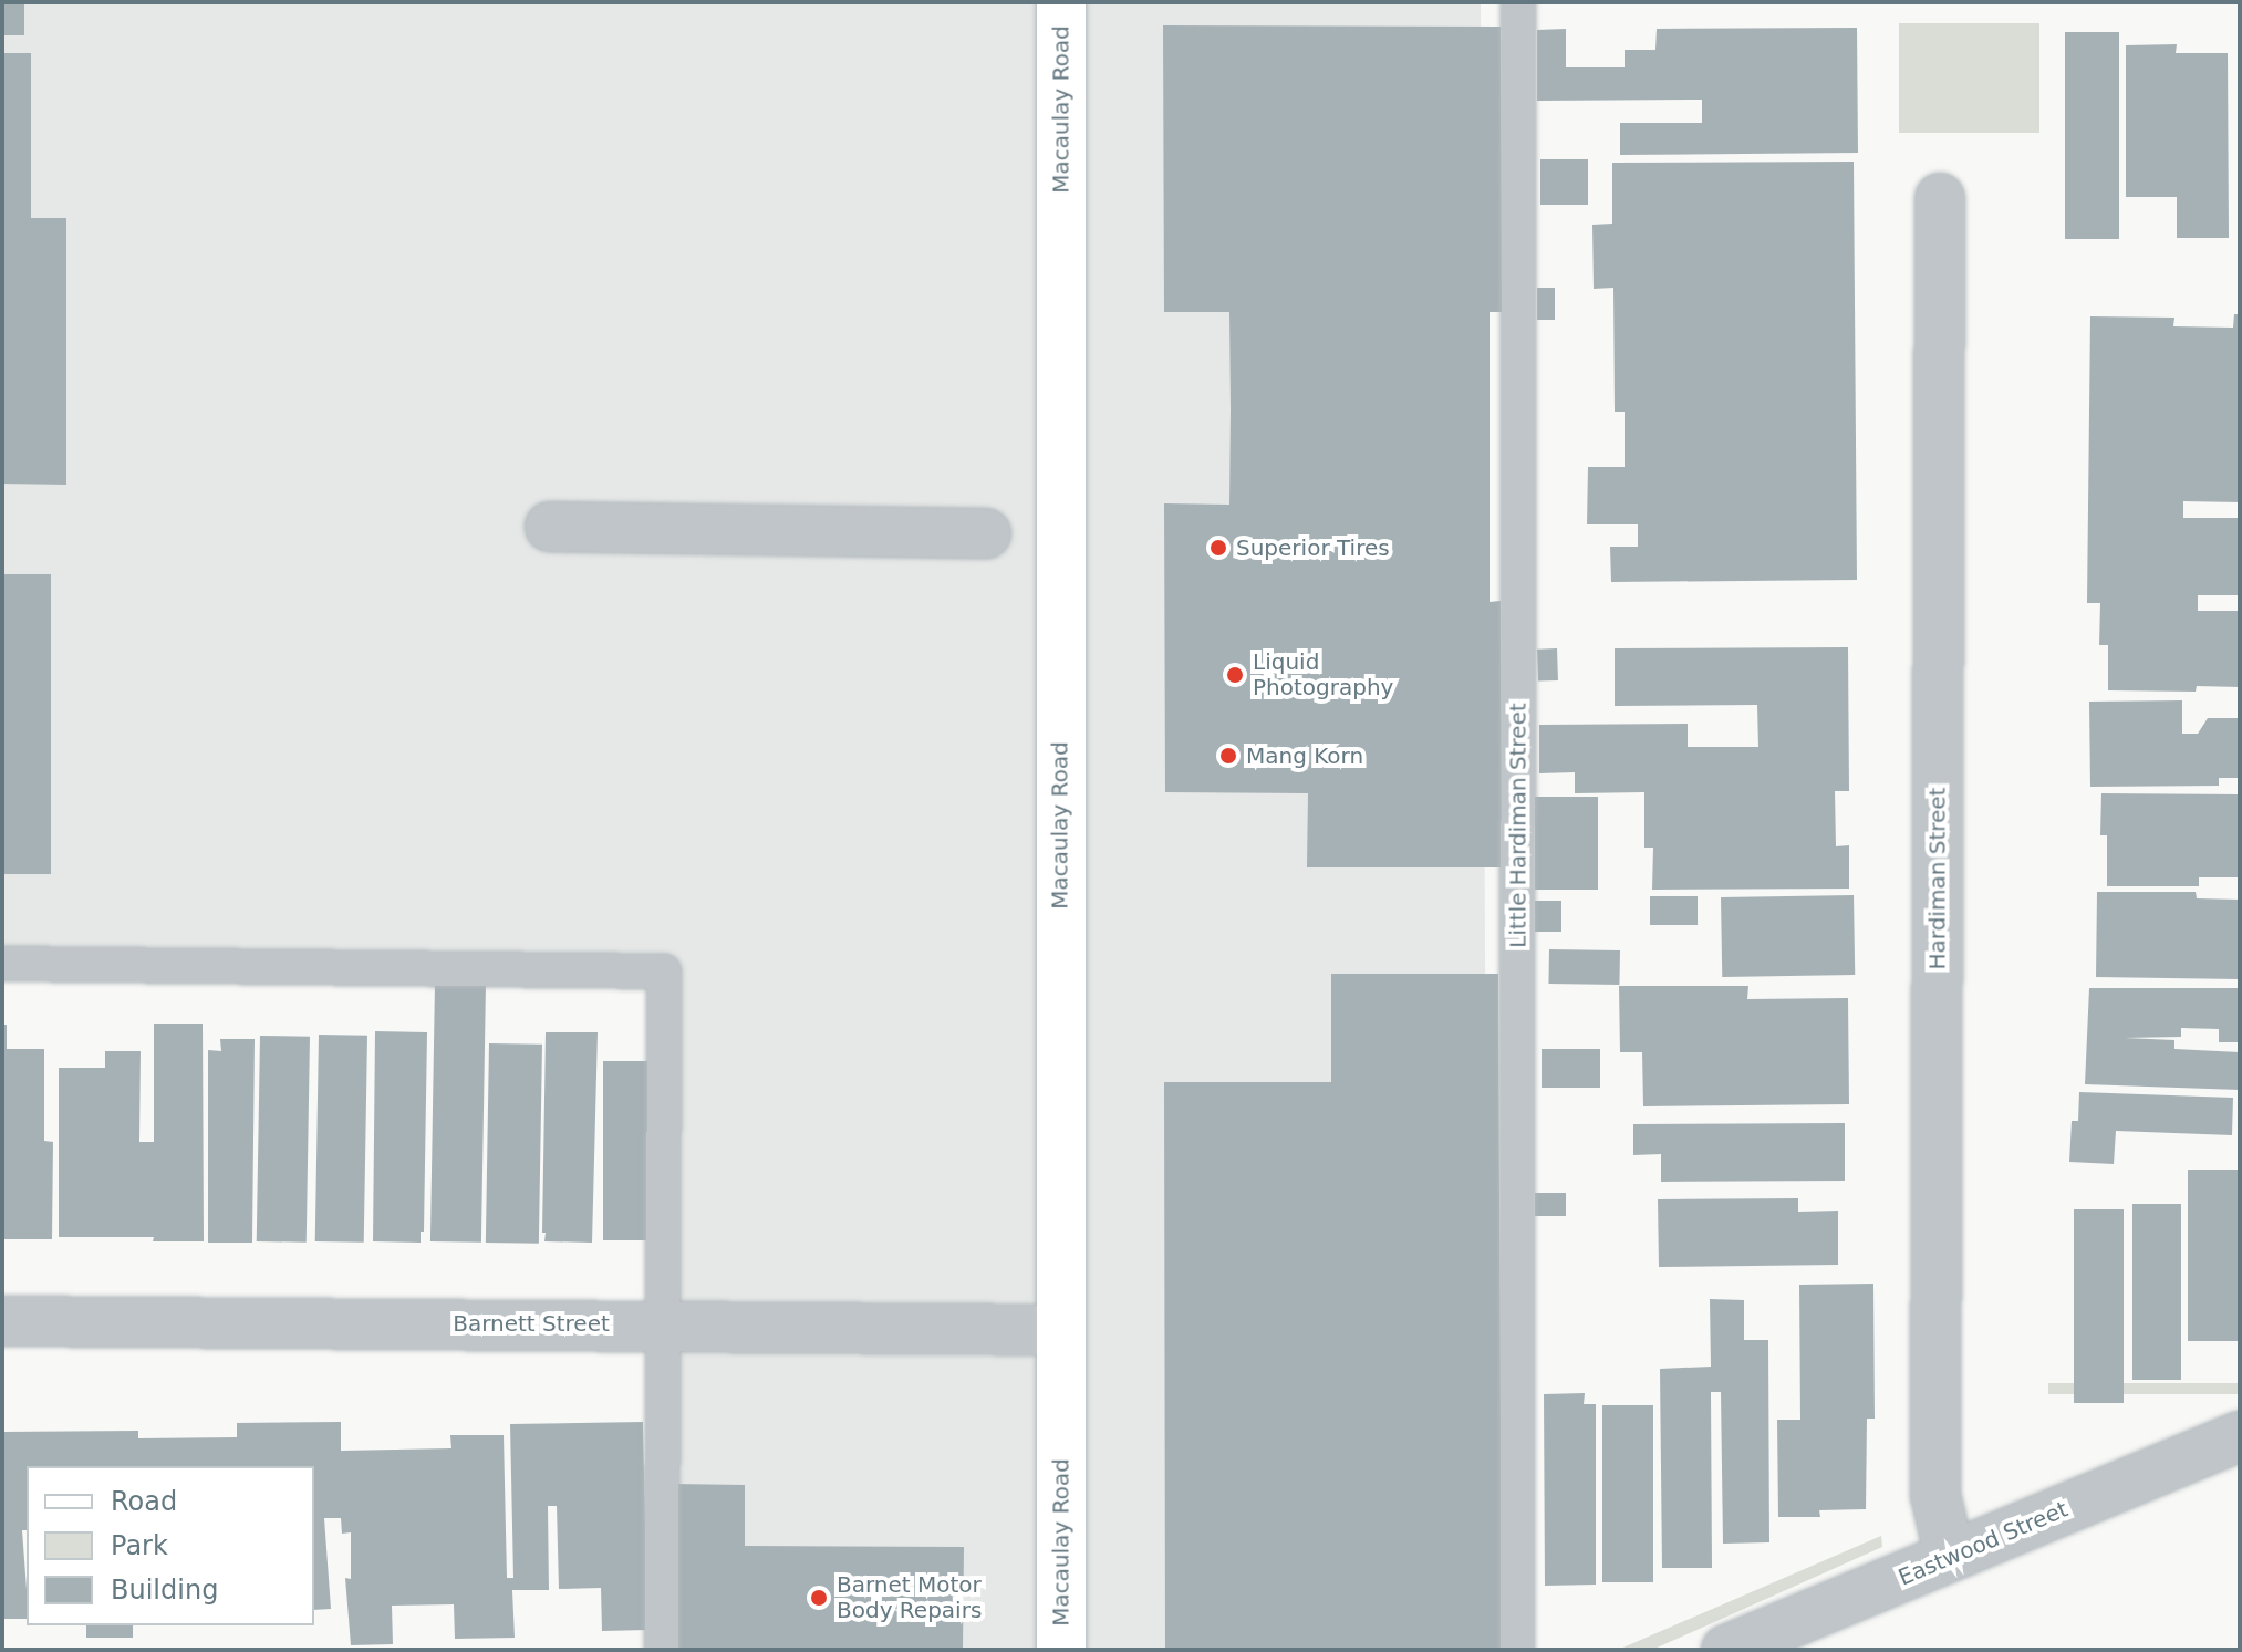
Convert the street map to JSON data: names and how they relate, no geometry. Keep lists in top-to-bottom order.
{
  "streets": {
    "street": [
      "Macaulay Road",
      "Hardiman Street",
      "Barnett Street",
      "Eastwood Street"
    ],
    "lane": ["Little Hardiman Street"]
  },
  "crossings": [
    ["Macaulay Road", "Barnett Street"],
    ["Hardiman Street", "Eastwood Street"]
  ],
  "places": [
    "Superior Tires",
    "Liquid Photography",
    "Mang Korn",
    "Barnet Motor Body Repairs"
  ],
  "legend": ["Road", "Park", "Building"]
}
